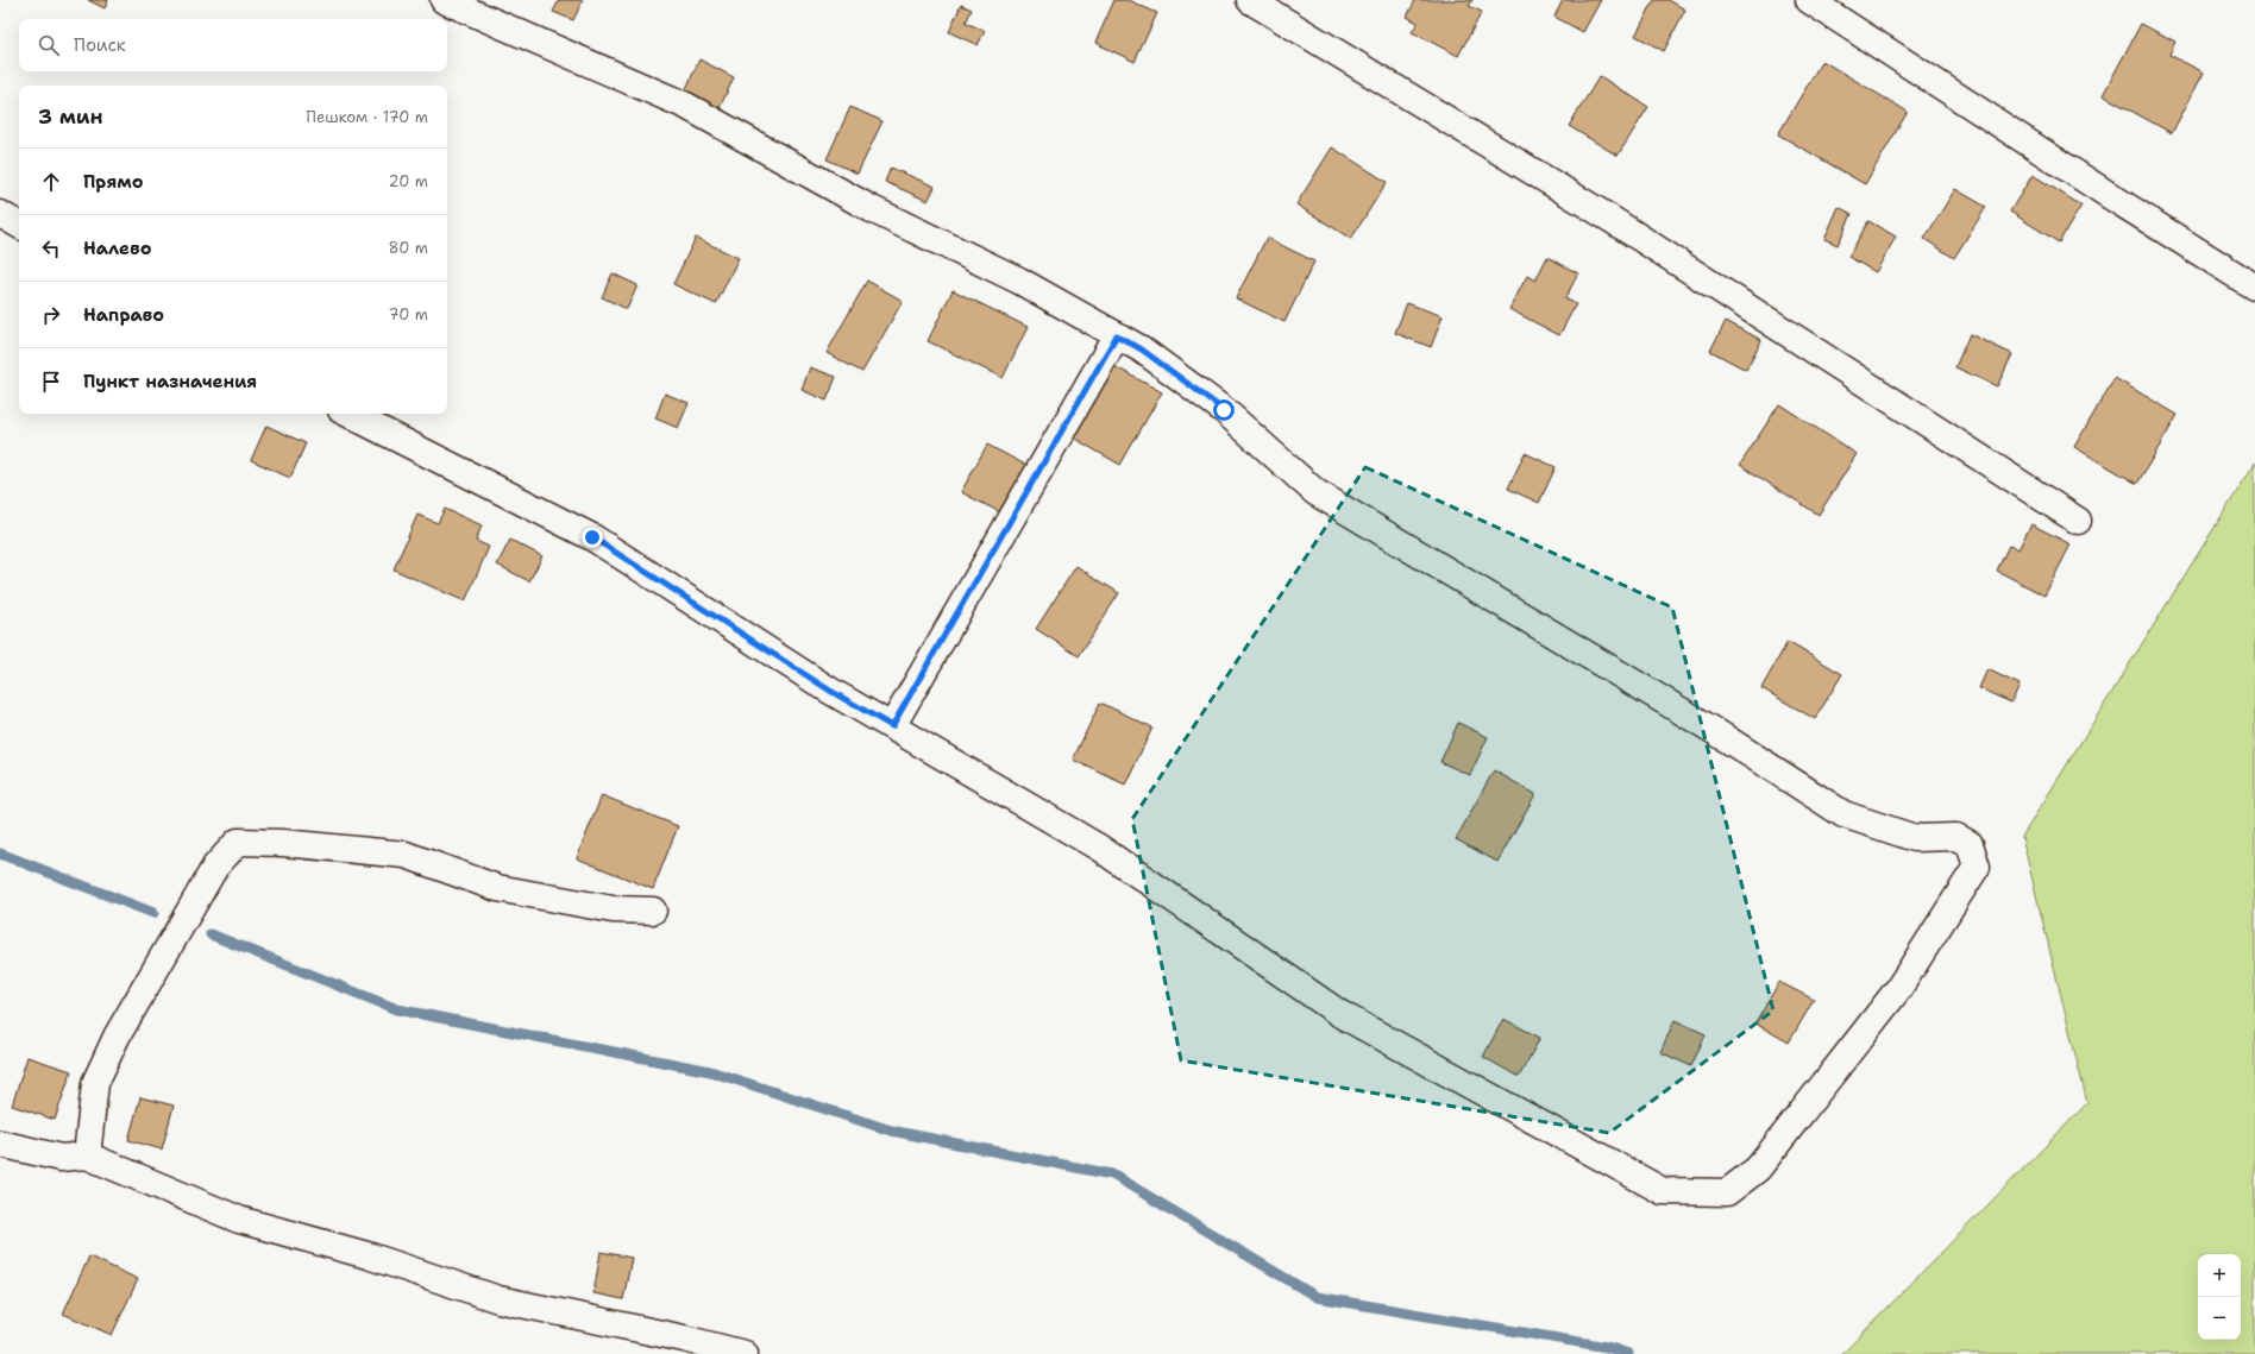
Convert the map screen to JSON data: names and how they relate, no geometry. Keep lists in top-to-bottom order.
{
  "page": {
    "search": "Поиск",
    "heading": ["3 мин", "Пешком · 170 m"],
    "list": [
      ["Прямо", "20 m"],
      ["Налево", "80 m"],
      ["Направо", "70 m"],
      "Пункт назначения"
    ],
    "map_buttons": ["+", "−"]
  }
}
